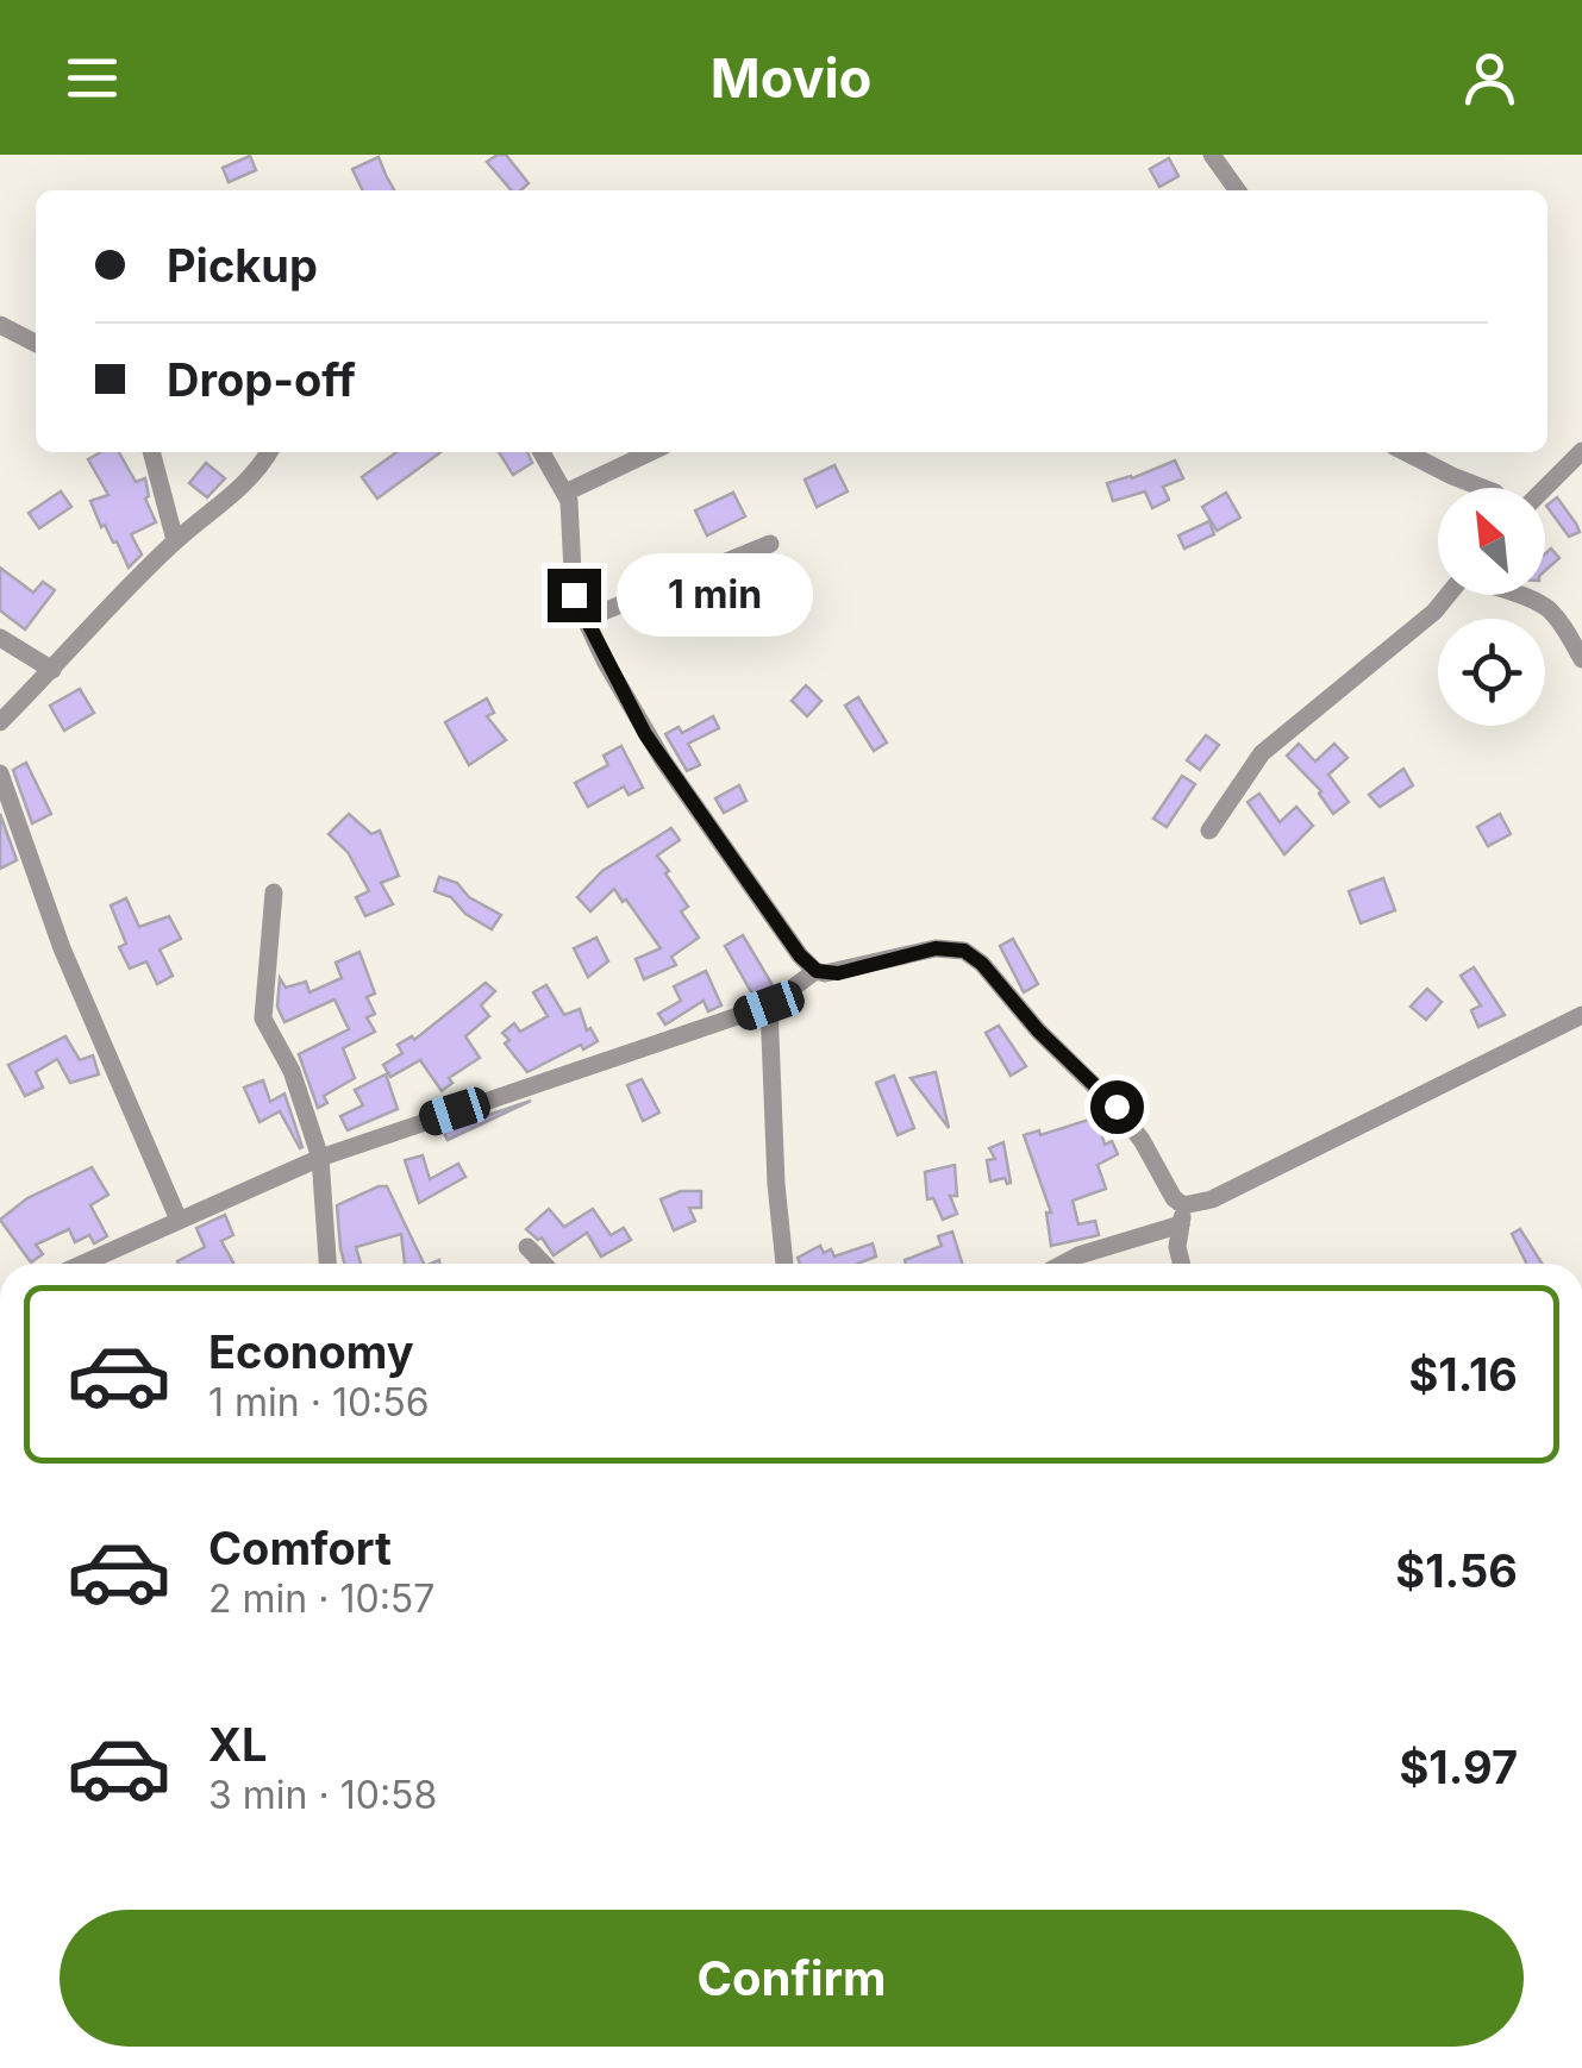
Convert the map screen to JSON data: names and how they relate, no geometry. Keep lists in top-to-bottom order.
{
  "north": "top left",
  "page": {
    "header": "Movio",
    "banner": ["Pickup", "Drop-off"],
    "bubble": "1 min",
    "list": [
      {
        "name": "Economy",
        "note": "1 min · 10:56",
        "value": "$1.16"
      },
      {
        "name": "Comfort",
        "note": "2 min · 10:57",
        "value": "$1.56"
      },
      {
        "name": "XL",
        "note": "3 min · 10:58",
        "value": "$1.97"
      }
    ],
    "buttons": "Confirm"
  }
}
